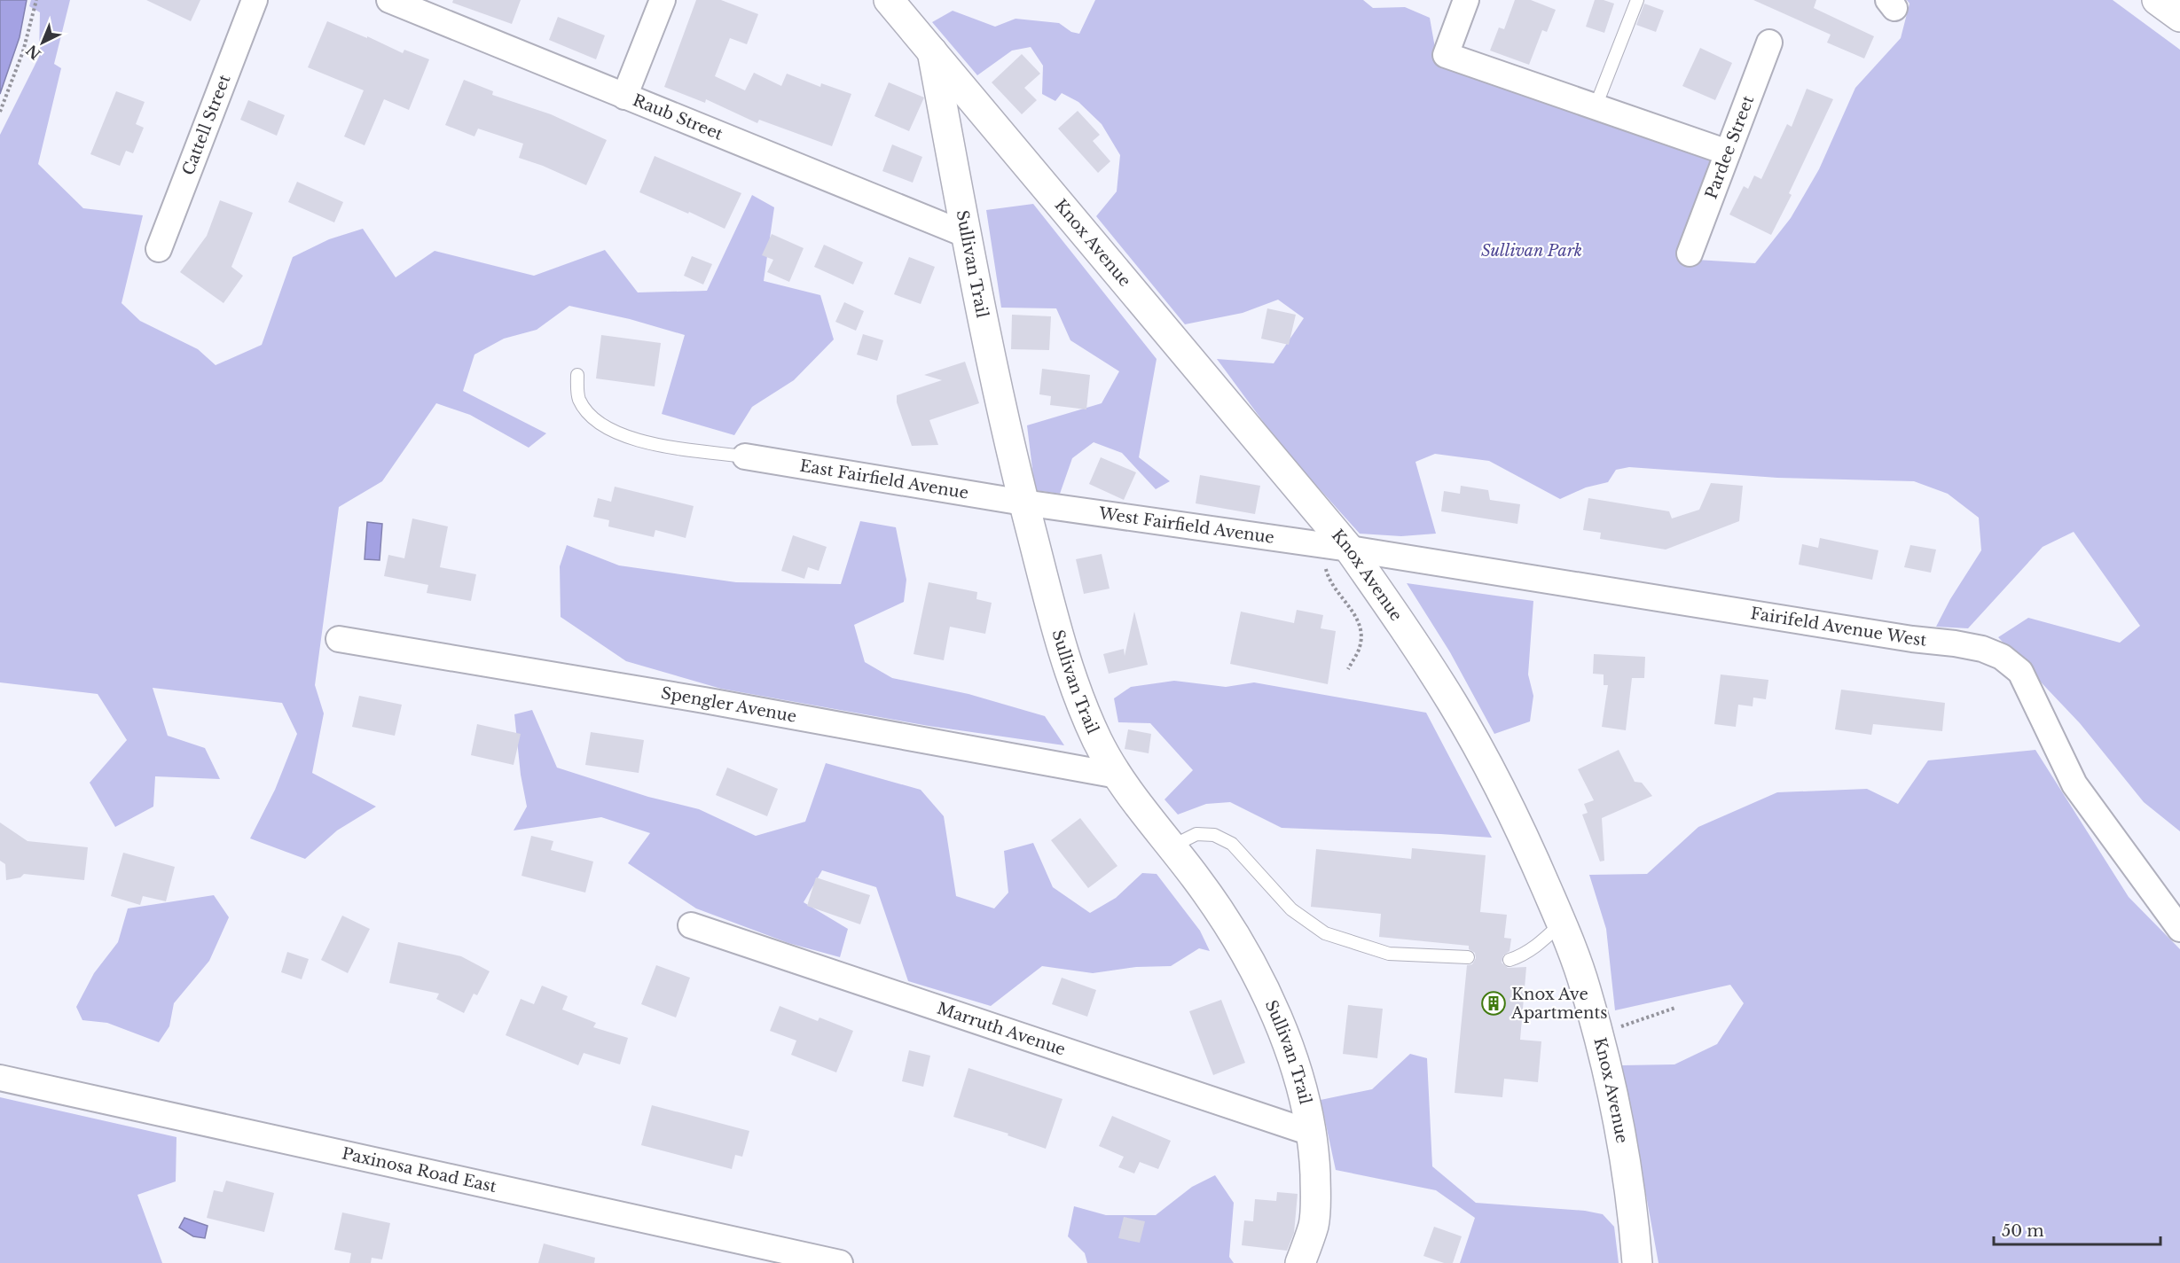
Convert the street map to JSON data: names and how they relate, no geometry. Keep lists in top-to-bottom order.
{
  "streets": {
    "main road": ["Knox Avenue", "Sullivan Trail"],
    "street": [
      "Raub Street",
      "Cattell Street",
      "Pardee Street",
      "East Fairfield Avenue",
      "West Fairfield Avenue",
      "Fairifeld Avenue West",
      "Spengler Avenue",
      "Marruth Avenue",
      "Paxinosa Road East"
    ]
  },
  "crossings": [
    ["Raub Street", "Sullivan Trail"],
    ["Knox Avenue", "Sullivan Trail"],
    ["Knox Avenue", "West Fairfield Avenue"],
    ["Knox Avenue", "Fairifeld Avenue West"],
    ["Sullivan Trail", "East Fairfield Avenue"],
    ["Sullivan Trail", "West Fairfield Avenue"],
    ["Sullivan Trail", "Spengler Avenue"],
    ["Sullivan Trail", "Marruth Avenue"],
    ["East Fairfield Avenue", "West Fairfield Avenue"],
    ["West Fairfield Avenue", "Fairifeld Avenue West"]
  ],
  "parks": ["Sullivan Park"],
  "places": {
    "building": ["Knox Ave Apartments"]
  },
  "scale_bar": "50 m",
  "north": "bottom left"
}
